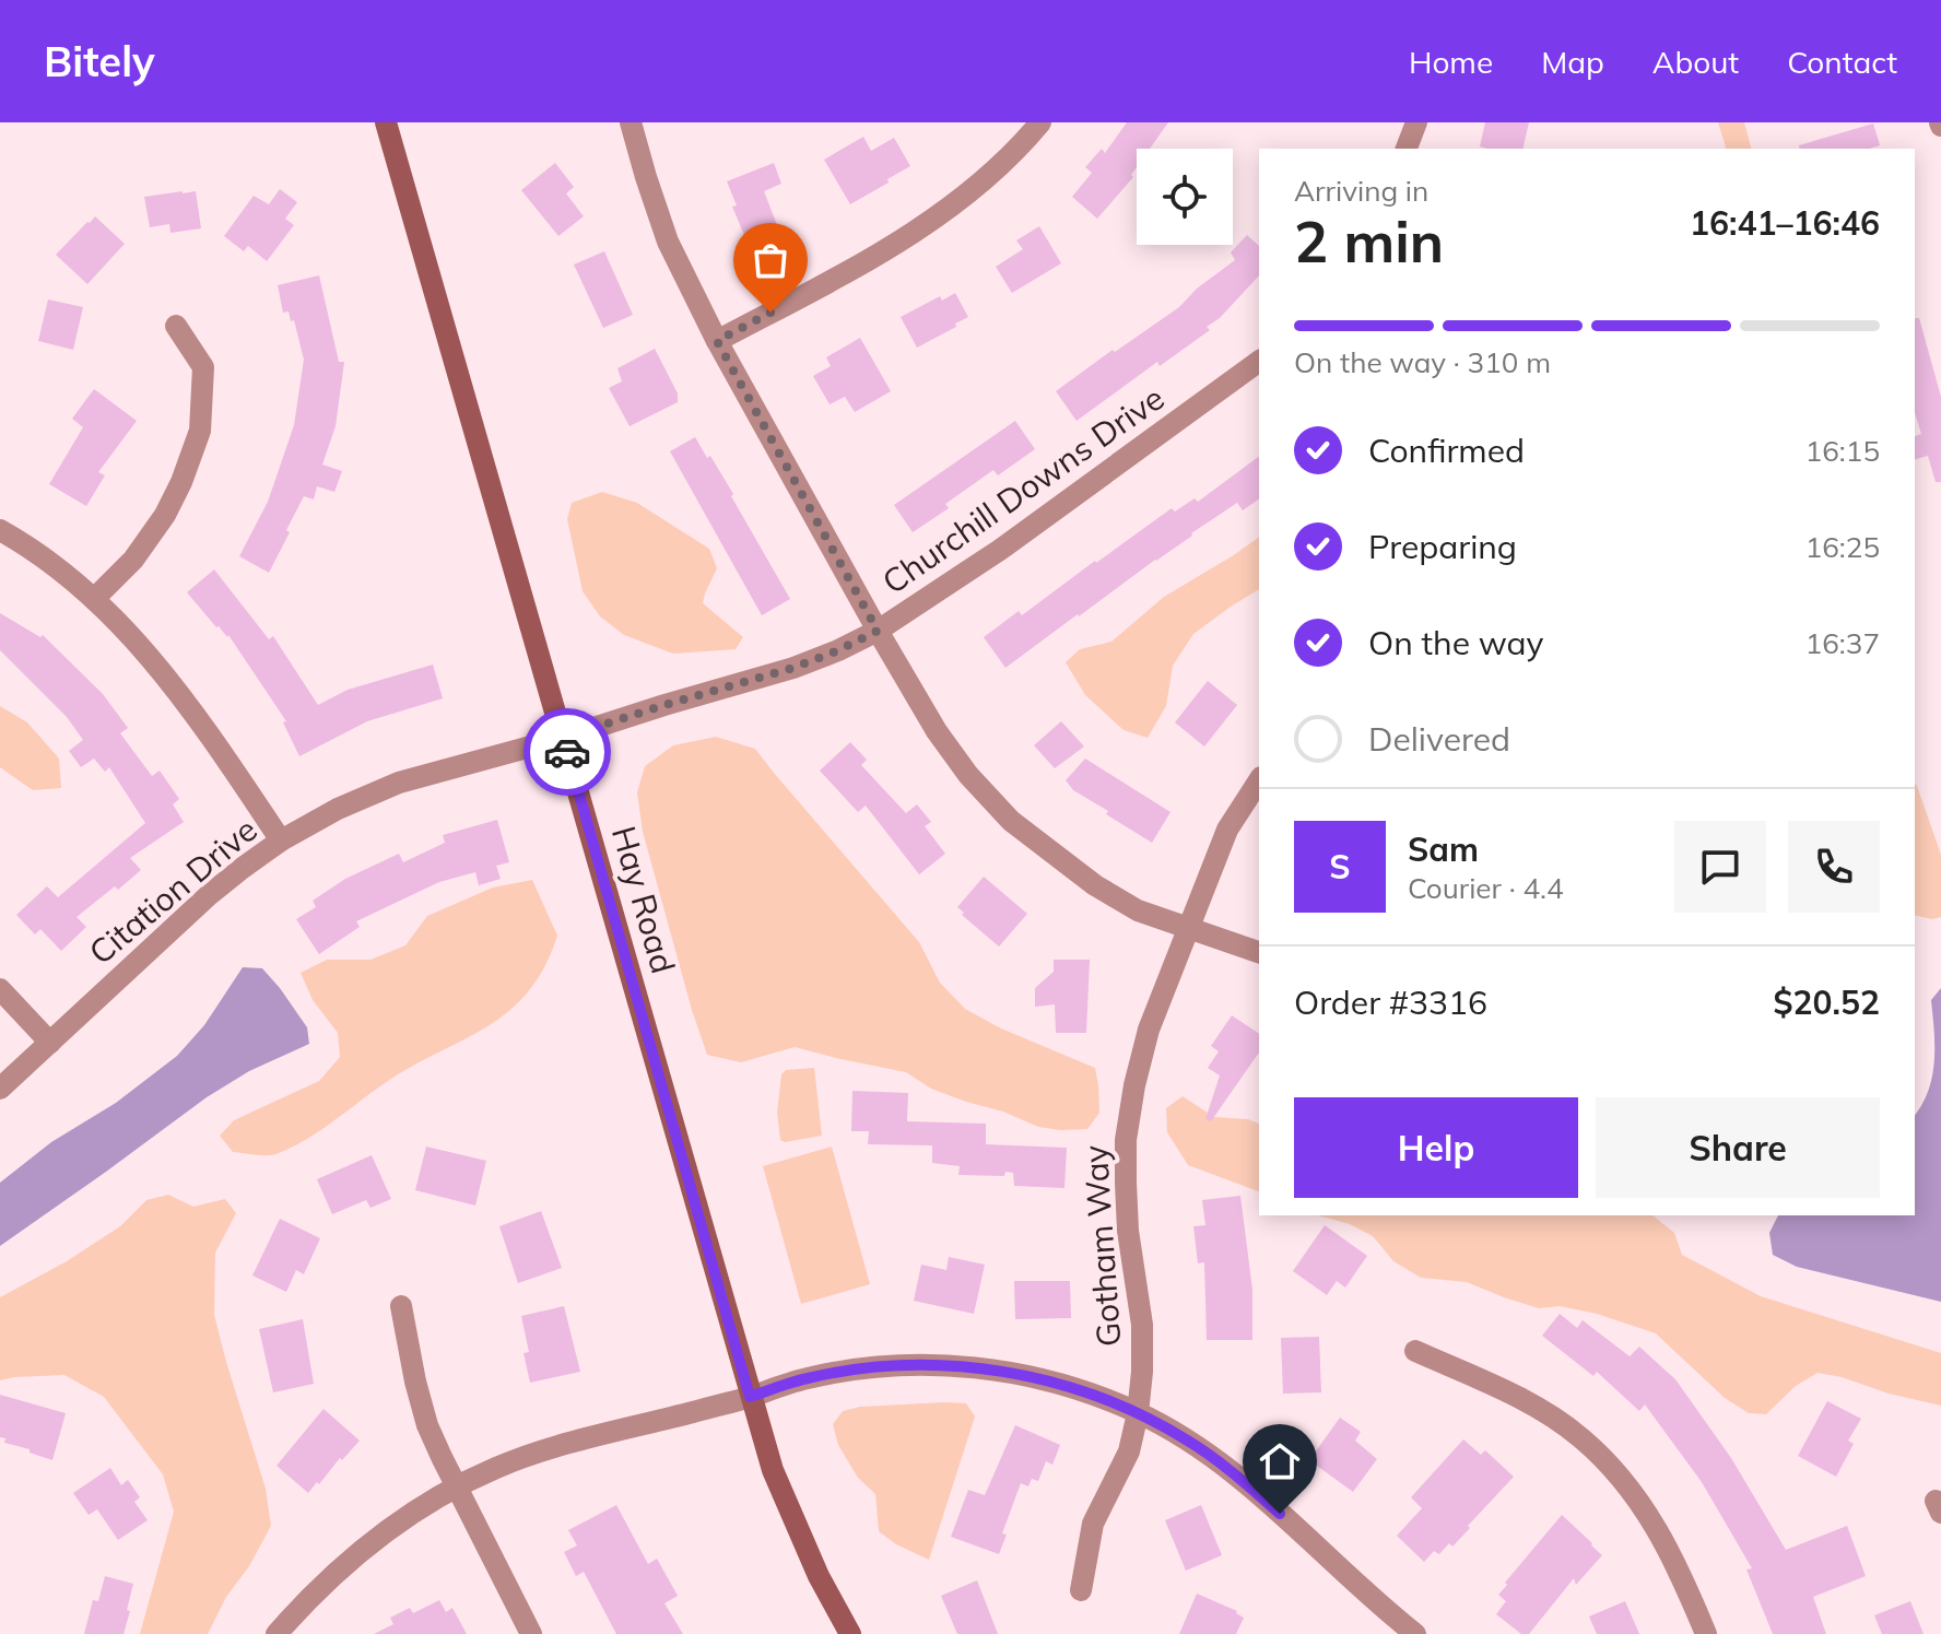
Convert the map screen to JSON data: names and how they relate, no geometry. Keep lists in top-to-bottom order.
{
  "streets": {
    "street": [
      "Churchill Downs Drive",
      "Citation Drive",
      "Hay Road",
      "Gotham Way"
    ]
  },
  "crossings": [
    ["Churchill Downs Drive", "Citation Drive"],
    ["Churchill Downs Drive", "Hay Road"],
    ["Citation Drive", "Hay Road"]
  ],
  "page": {
    "header": "Bitely",
    "nav": [
      "Home",
      "Map",
      "About",
      "Contact"
    ],
    "heading": ["2 min", "Arriving in", "16:41–16:46"],
    "panel": [
      "Sam",
      "Courier · 4.4",
      "Order #3316",
      "$20.52"
    ],
    "bar": "On the way · 310 m",
    "list": [
      ["Confirmed", "16:15"],
      ["Preparing", "16:25"],
      ["On the way", "16:37"],
      "Delivered"
    ],
    "round": "S",
    "buttons": ["Help", "Share"]
  }
}
